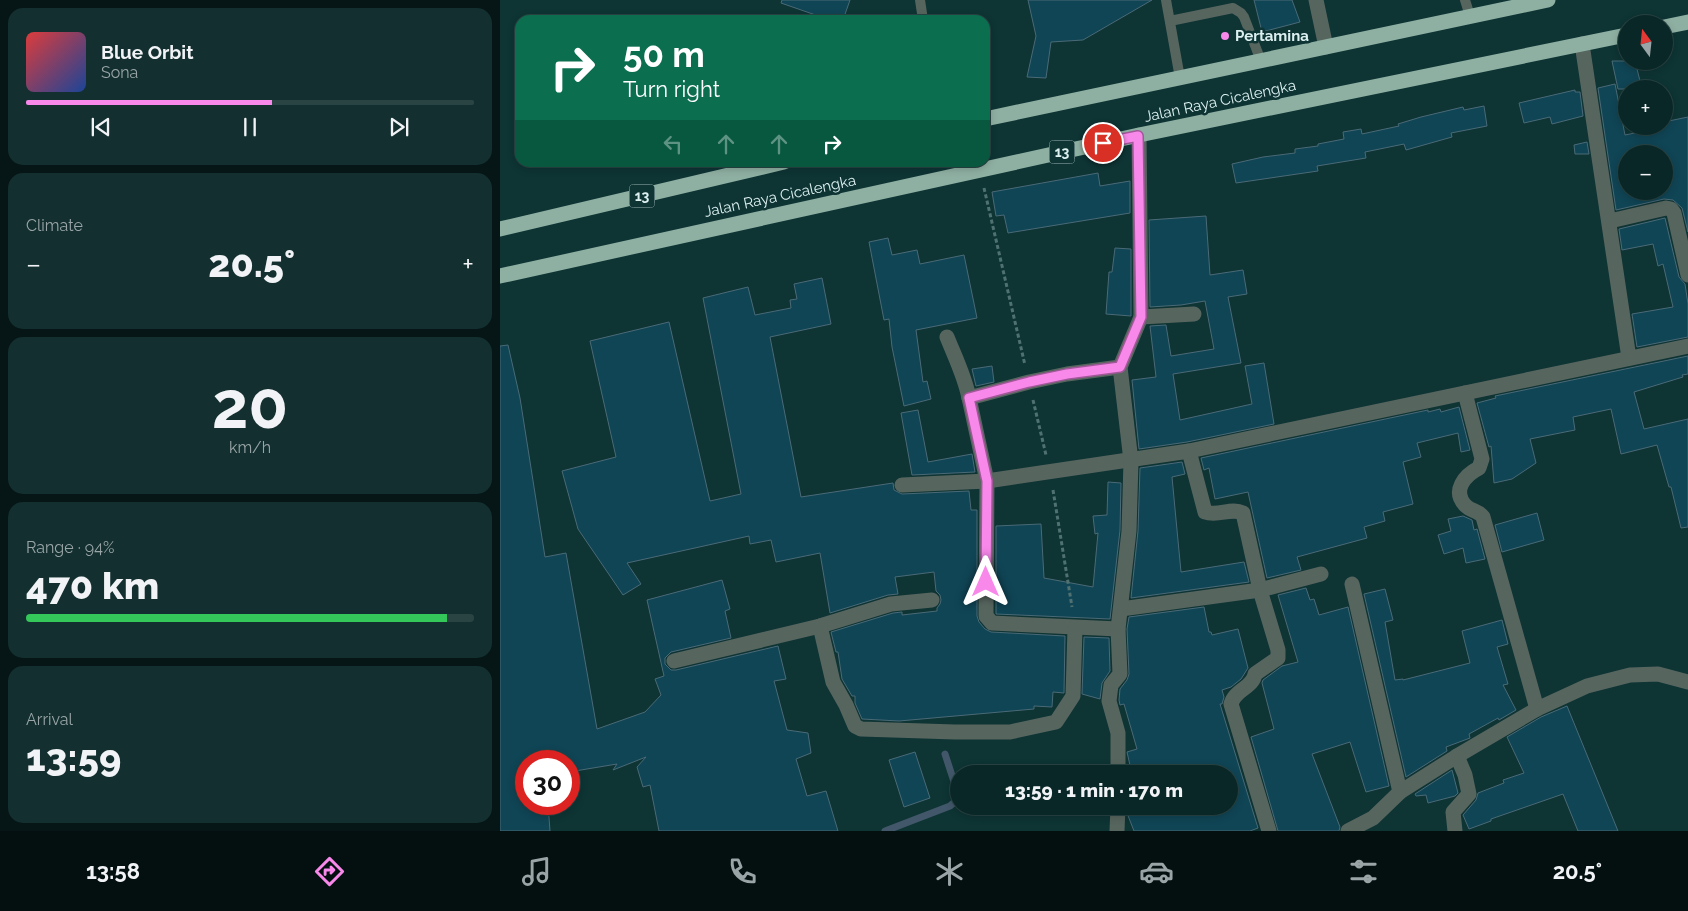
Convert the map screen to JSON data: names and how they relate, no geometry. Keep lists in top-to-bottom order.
{
  "streets": {
    "highway": ["Jalan Raya Cicalengka", "13"]
  },
  "places": ["Pertamina"],
  "north": "top",
  "page": {
    "map_buttons": ["+", "−"],
    "turn": ["50 m", "Turn right"],
    "song": ["Blue Orbit", "Sona"],
    "tile": [
      "Climate",
      ["20", "km/h"],
      ["Range · 94%", "470 km"],
      ["Arrival", "13:59"]
    ],
    "heat": ["−", "20.5°", "+"],
    "limit": "30",
    "trip": "13:59 · 1 min · 170 m",
    "tabs": ["13:58", "20.5°"]
  }
}
